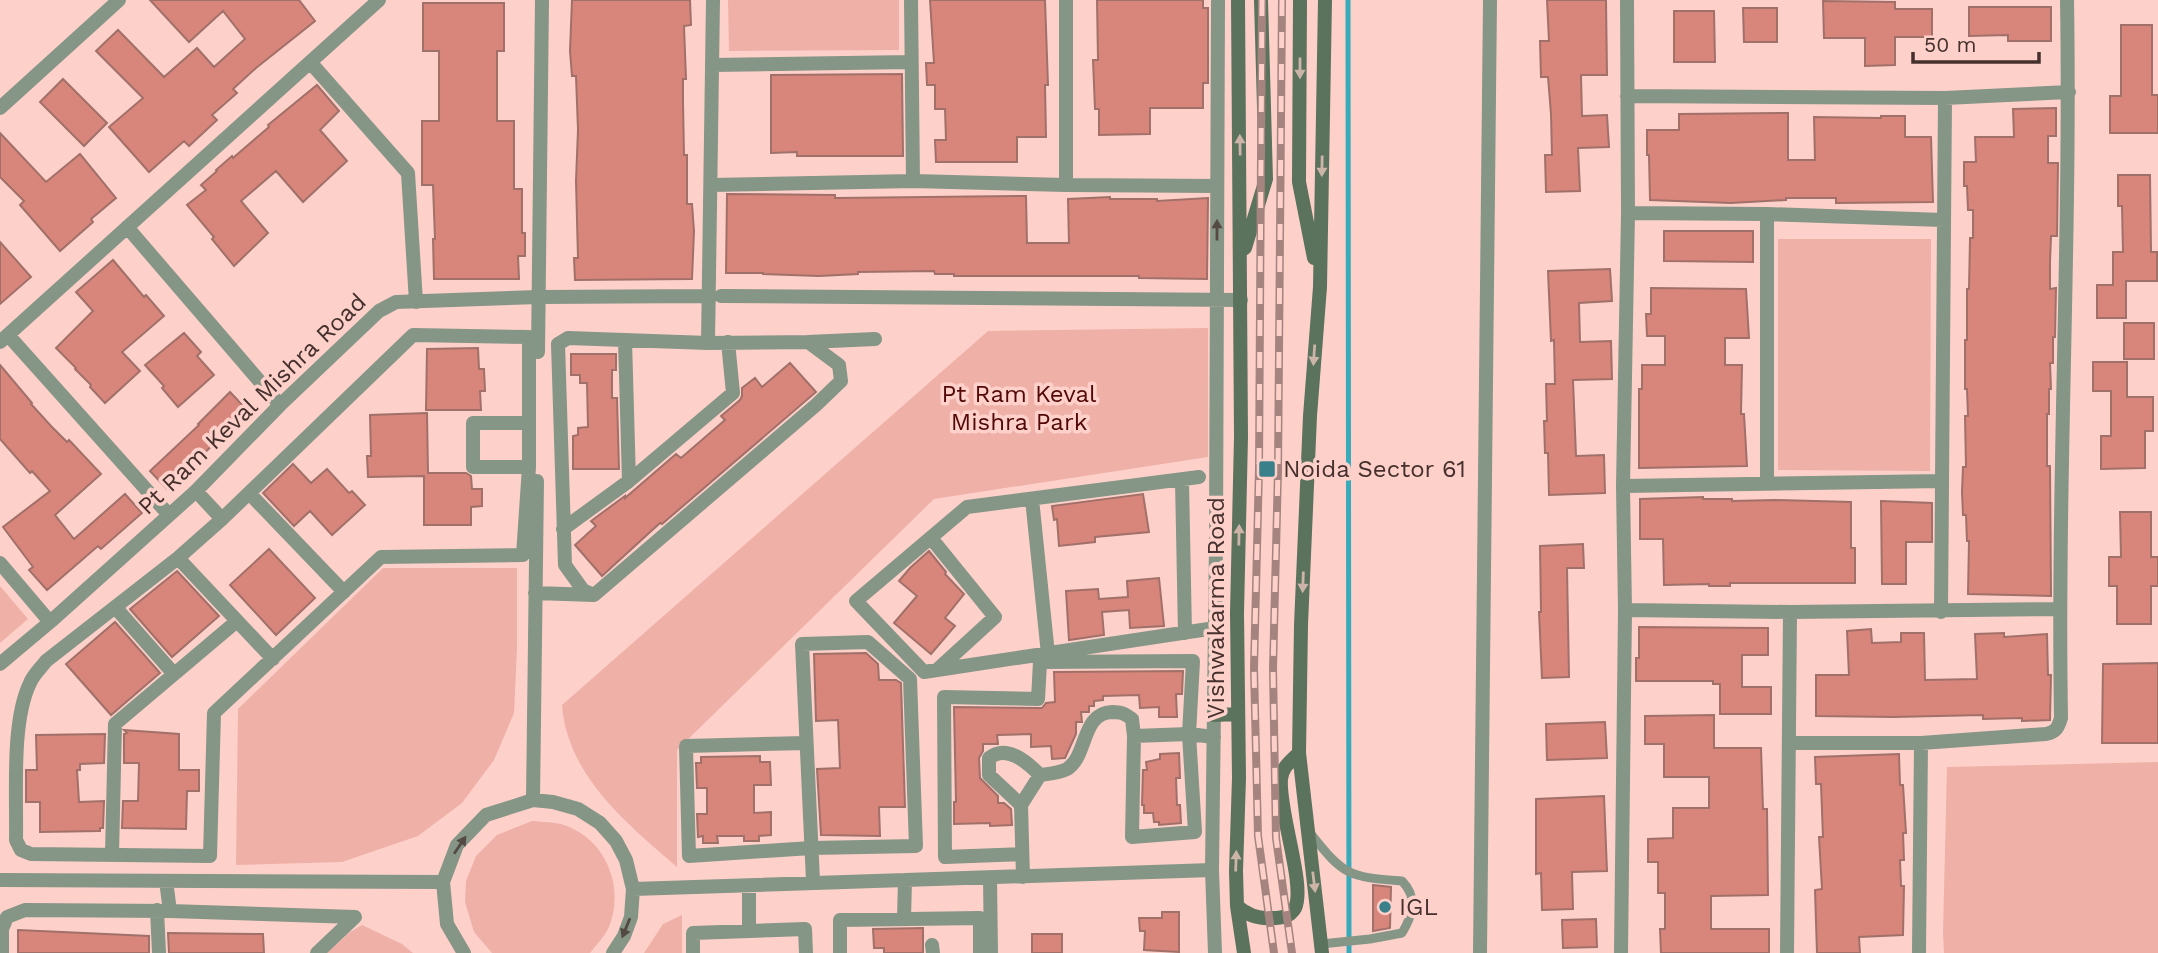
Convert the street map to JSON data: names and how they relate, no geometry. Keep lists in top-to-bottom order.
{
  "streets": {
    "main road": ["Vishwakarma Road"],
    "street": ["Pt Ram Keval Mishra Road"]
  },
  "crossings": [
    ["Pt Ram Keval Mishra Road", "Vishwakarma Road"]
  ],
  "parks": ["Pt Ram Keval Mishra Park"],
  "places": {
    "transit": ["Noida Sector 61"],
    "other": ["IGL"]
  },
  "scale_bar": "50 m"
}
